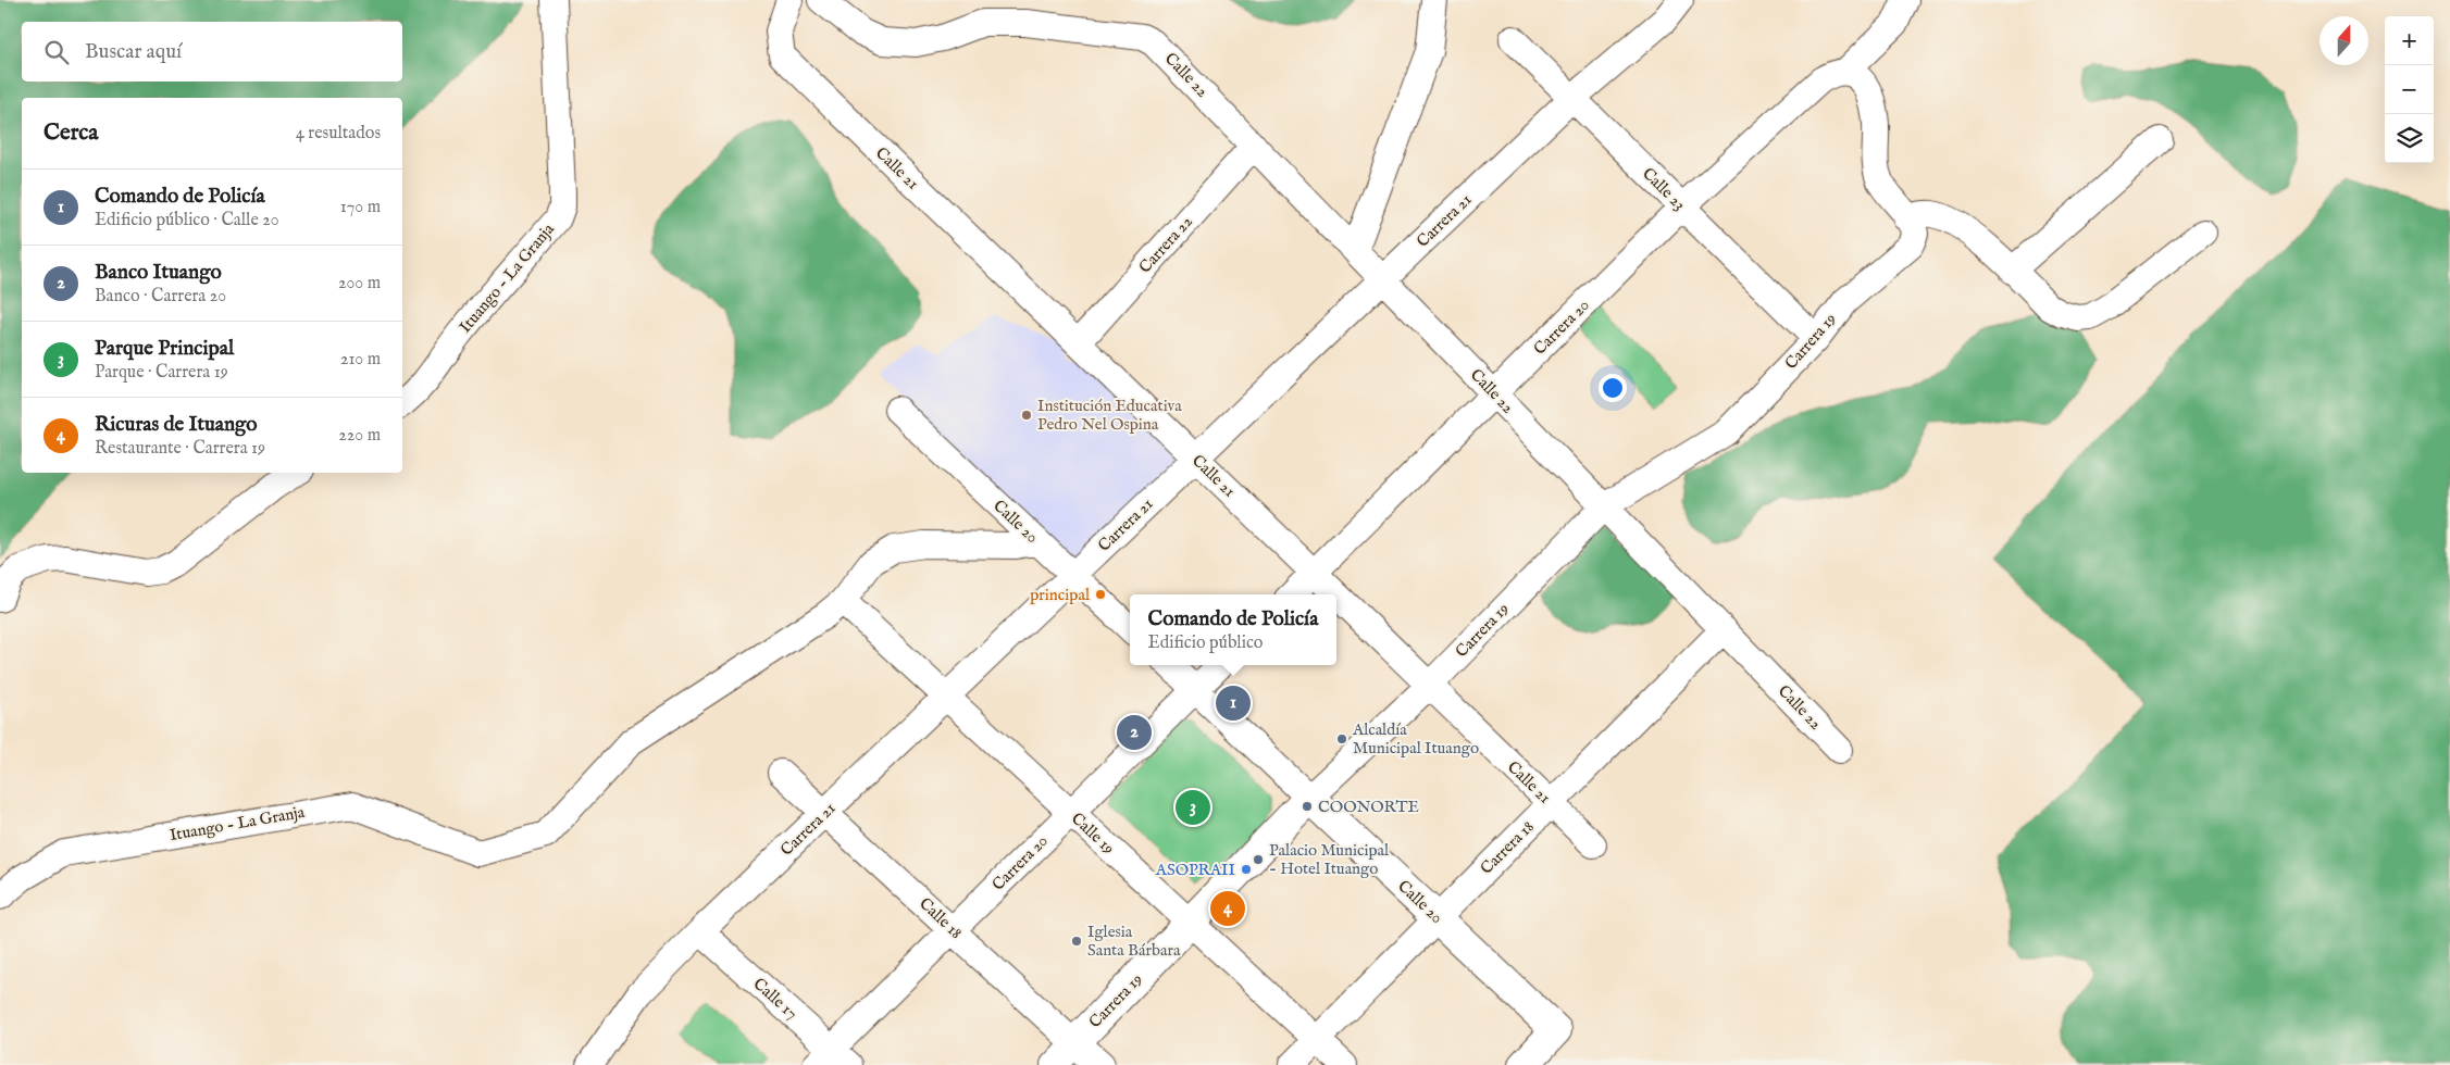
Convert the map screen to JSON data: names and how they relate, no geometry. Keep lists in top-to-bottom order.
{
  "streets": {
    "main road": ["Carrera 19", "Calle 20", "Calle 18"],
    "street": [
      "Calle 22",
      "Calle 21",
      "Calle 23",
      "Carrera 21",
      "Carrera 22",
      "Ituango - La Granja",
      "Carrera 20",
      "Calle 19",
      "Carrera 18",
      "Calle 17"
    ]
  },
  "crossings": [
    ["Calle 22", "Carrera 21"],
    ["Calle 22", "Carrera 22"],
    ["Calle 22", "Carrera 20"],
    ["Calle 22", "Carrera 19"],
    ["Calle 22", "Carrera 18"],
    ["Calle 21", "Carrera 21"],
    ["Calle 21", "Carrera 22"],
    ["Calle 21", "Carrera 20"],
    ["Calle 21", "Carrera 19"],
    ["Calle 21", "Carrera 18"],
    ["Calle 23", "Carrera 21"],
    ["Calle 23", "Carrera 20"],
    ["Calle 23", "Carrera 19"],
    ["Carrera 21", "Calle 20"],
    ["Carrera 21", "Calle 19"],
    ["Carrera 21", "Calle 18"],
    ["Carrera 21", "Calle 17"],
    ["Ituango - La Granja", "Calle 19"],
    ["Carrera 20", "Calle 20"],
    ["Carrera 20", "Calle 19"],
    ["Carrera 20", "Calle 18"],
    ["Carrera 20", "Calle 17"],
    ["Carrera 19", "Calle 20"],
    ["Carrera 19", "Calle 19"],
    ["Carrera 19", "Calle 18"],
    ["Calle 20", "Carrera 18"],
    ["Calle 19", "Carrera 18"]
  ],
  "places": [
    "Institución Educativa Pedro Nel Ospina",
    "principal",
    "Alcaldía Municipal Ituango",
    "COONORTE",
    "Palacio Municipal - Hotel Ituango",
    "ASOPRAII",
    "Iglesia Santa Bárbara"
  ],
  "north": "top",
  "page": {
    "map_buttons": ["+", "−"],
    "search": "Buscar aquí",
    "heading": ["Cerca", "4 resultados"],
    "list": [
      {
        "mark": "1",
        "name": "Comando de Policía",
        "note": "Edificio público · Calle 20",
        "value": "170 m"
      },
      {
        "mark": "2",
        "name": "Banco Ituango",
        "note": "Banco · Carrera 20",
        "value": "200 m"
      },
      {
        "mark": "3",
        "name": "Parque Principal",
        "note": "Parque · Carrera 19",
        "value": "210 m"
      },
      {
        "mark": "4",
        "name": "Ricuras de Ituango",
        "note": "Restaurante · Carrera 19",
        "value": "220 m"
      }
    ],
    "popup": ["Comando de Policía", "Edificio público"],
    "pins": [
      "1",
      "2",
      "3",
      "4"
    ]
  }
}
